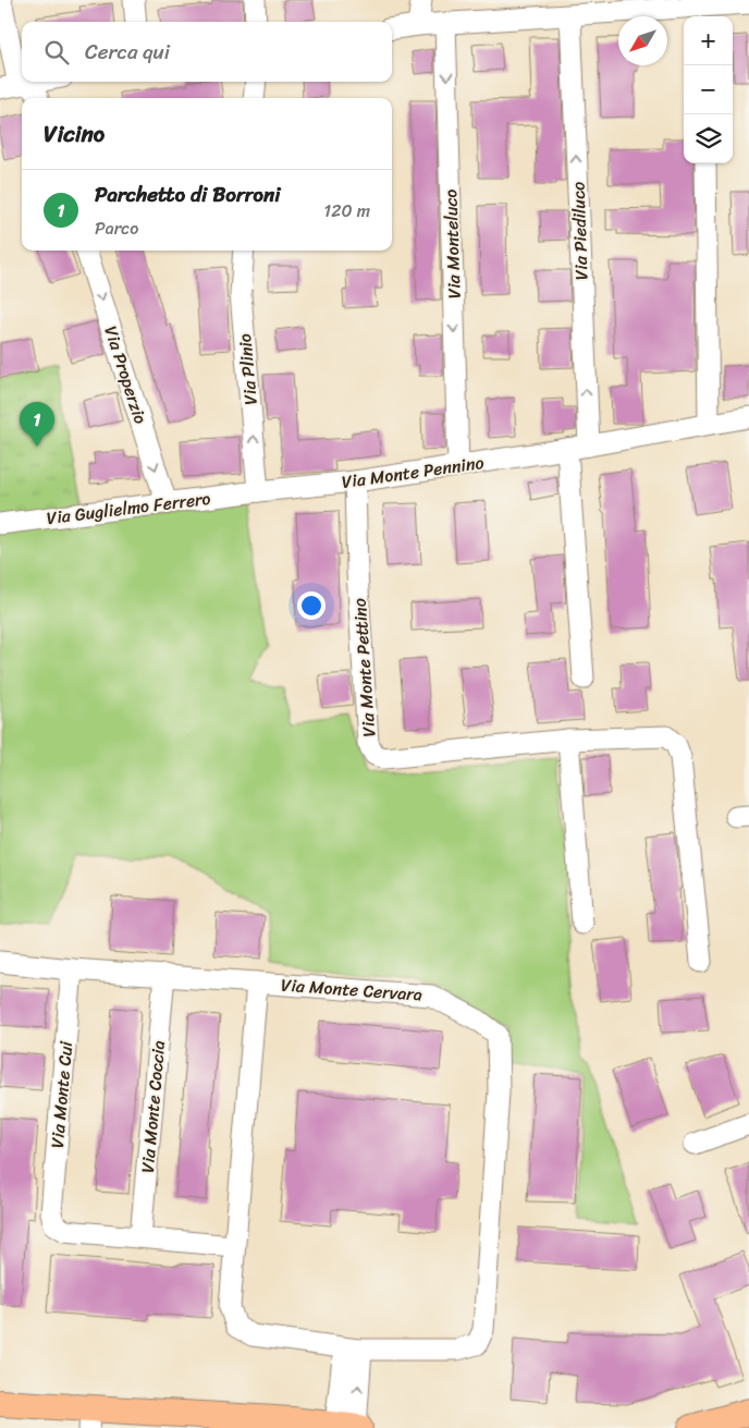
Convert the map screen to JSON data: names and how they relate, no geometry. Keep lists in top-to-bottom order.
{
  "streets": {
    "street": [
      "Via Piediluco",
      "Via Monteluco",
      "Via Plinio",
      "Via Properzio",
      "Via Monte Pennino",
      "Via Guglielmo Ferrero",
      "Via Monte Pettino",
      "Via Monte Cervara",
      "Via Monte Cui",
      "Via Monte Coccia"
    ]
  },
  "crossings": [
    ["Via Piediluco", "Via Monte Pennino"],
    ["Via Monteluco", "Via Monte Pennino"],
    ["Via Plinio", "Via Monte Pennino"],
    ["Via Plinio", "Via Guglielmo Ferrero"],
    ["Via Properzio", "Via Guglielmo Ferrero"],
    ["Via Monte Pennino", "Via Guglielmo Ferrero"],
    ["Via Monte Pennino", "Via Monte Pettino"],
    ["Via Monte Cervara", "Via Monte Cui"],
    ["Via Monte Cui", "Via Monte Coccia"]
  ],
  "one_way": ["Via Monteluco", "Via Plinio", "Via Properzio"],
  "north": "bottom left",
  "page": {
    "map_buttons": ["+", "−"],
    "search": "Cerca qui",
    "heading": "Vicino",
    "list": [
      {
        "mark": "1",
        "name": "Parchetto di Borroni",
        "note": "Parco",
        "value": "120 m"
      }
    ],
    "pins": "1"
  }
}
